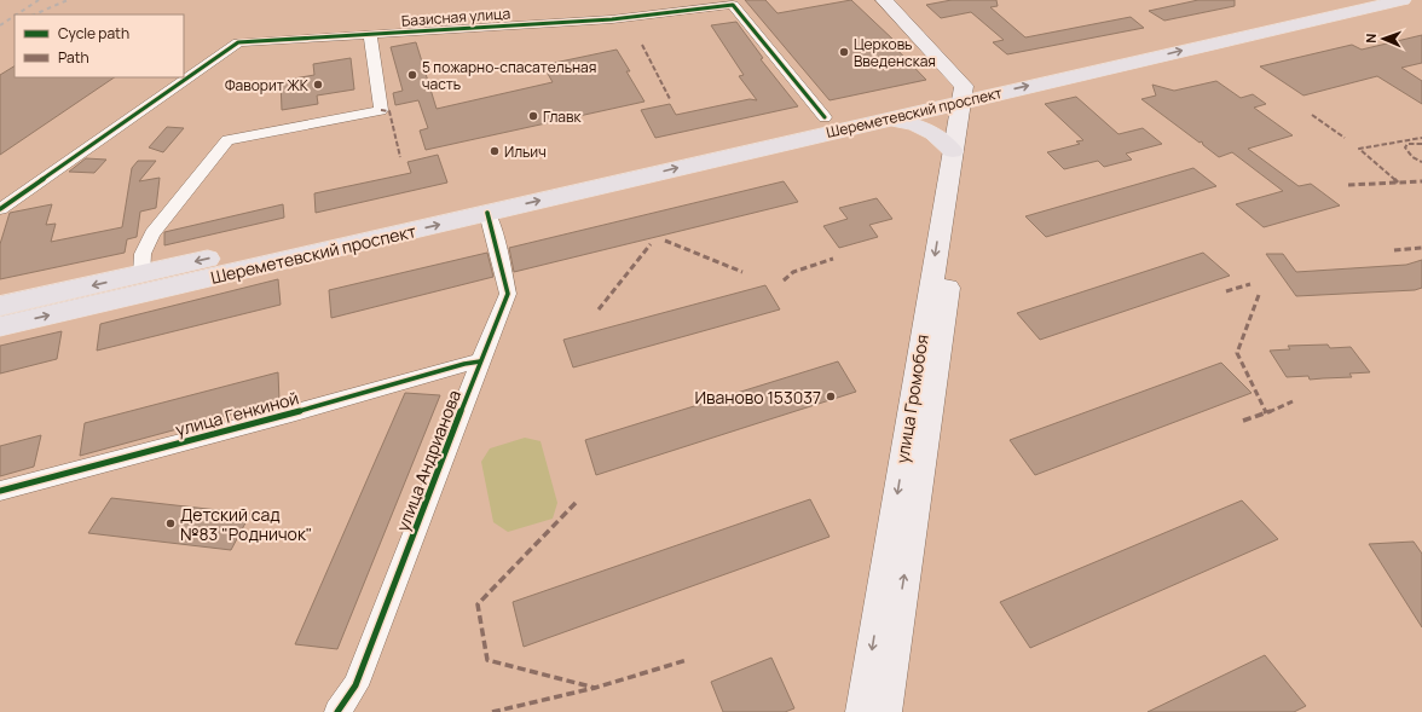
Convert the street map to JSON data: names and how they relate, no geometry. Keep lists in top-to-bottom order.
{
  "streets": {
    "main road": ["Шереметевский проспект", "улица Громобоя"],
    "street": ["Базисная улица", "улица Генкиной", "улица Андрианова"]
  },
  "crossings": [
    ["Базисная улица", "Шереметевский проспект"],
    ["Шереметевский проспект", "улица Громобоя"],
    ["Шереметевский проспект", "улица Андрианова"],
    ["улица Генкиной", "улица Андрианова"]
  ],
  "places": [
    "Церковь Введенская",
    "5 пожарно-спасательная часть",
    "Фаворит ЖК",
    "Главк",
    "Ильич",
    "Иваново 153037",
    "Детский сад №83 \"Родничок\""
  ],
  "legend": ["Cycle path", "Path"],
  "north": "left"
}
